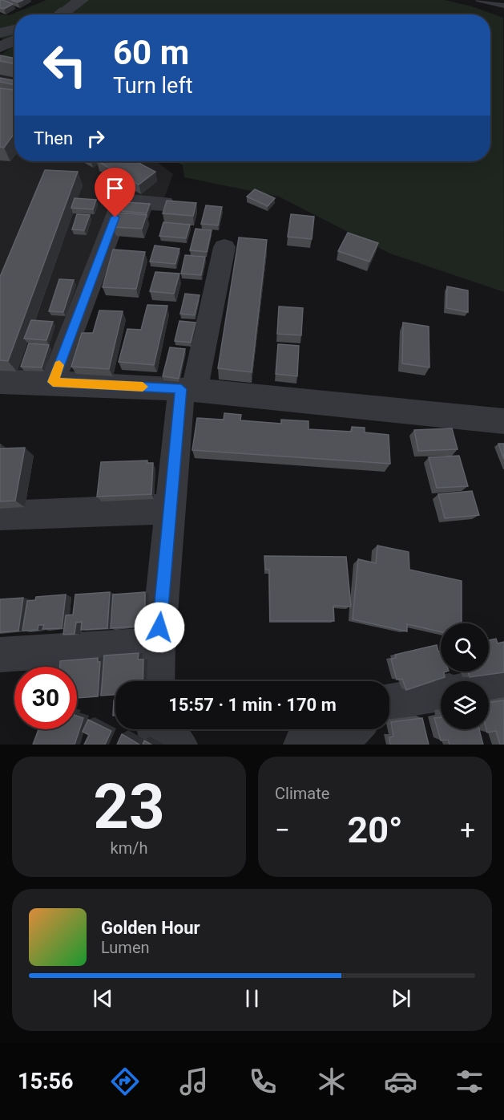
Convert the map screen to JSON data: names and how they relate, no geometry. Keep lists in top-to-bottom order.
{
  "page": {
    "turn": ["60 m", "Turn left"],
    "then": "Then",
    "limit": "30",
    "trip": "15:57 · 1 min · 170 m",
    "tile": [
      ["23", "km/h"],
      "Climate"
    ],
    "heat": ["−", "20°", "+"],
    "song": ["Golden Hour", "Lumen"],
    "tabs": "15:56"
  }
}
